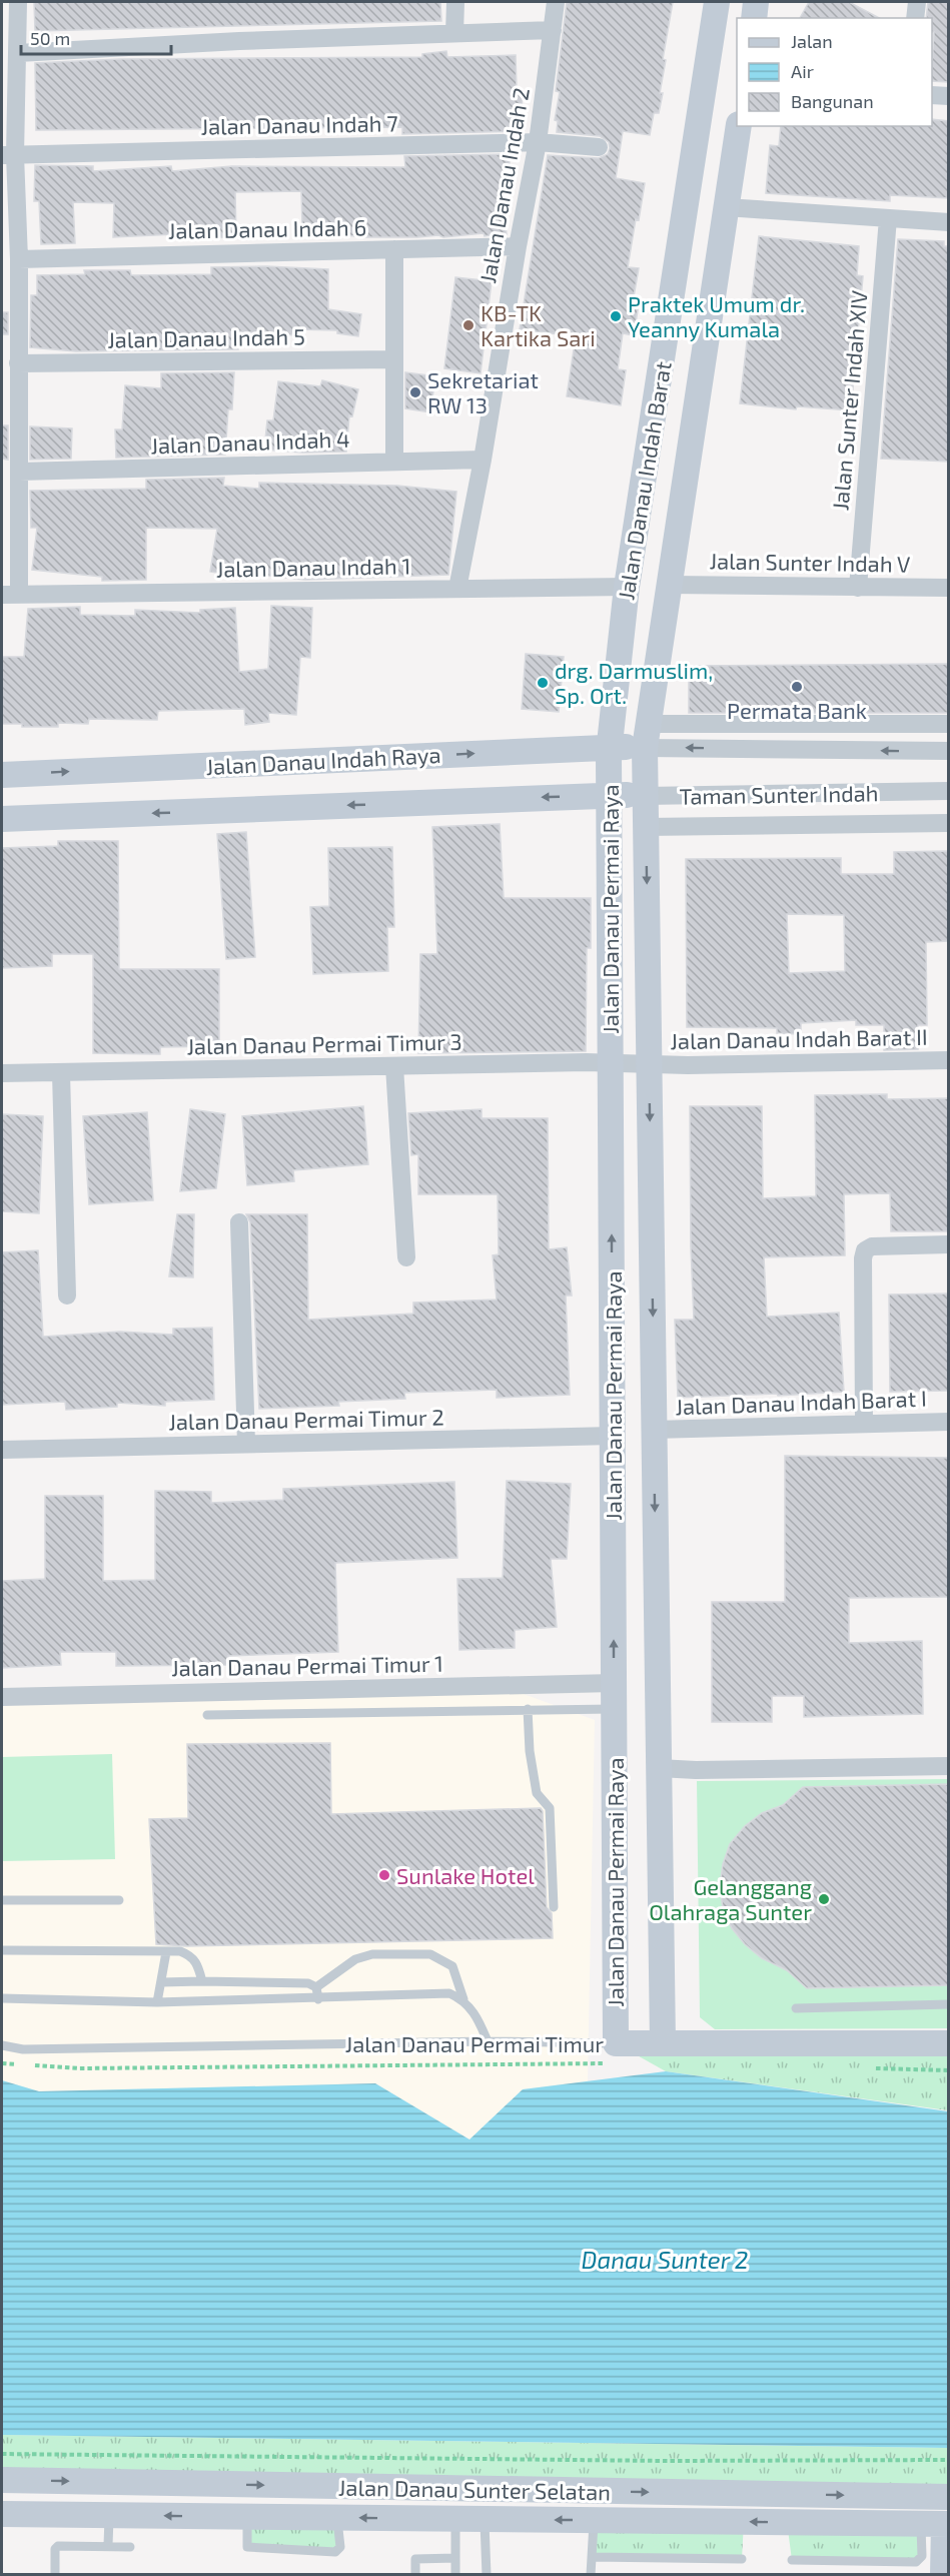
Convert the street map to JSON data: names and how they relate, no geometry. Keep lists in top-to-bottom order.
{
  "streets": {
    "street": [
      "Jalan Danau Indah 7",
      "Jalan Danau Indah 2",
      "Jalan Danau Indah 6",
      "Jalan Danau Indah 5",
      "Jalan Sunter Indah XIV",
      "Jalan Danau Indah 4",
      "Jalan Danau Indah Barat",
      "Jalan Sunter Indah V",
      "Jalan Danau Indah 1",
      "Jalan Danau Indah Raya",
      "Taman Sunter Indah",
      "Jalan Danau Permai Raya",
      "Jalan Danau Indah Barat II",
      "Jalan Danau Permai Timur 3",
      "Jalan Danau Indah Barat I",
      "Jalan Danau Permai Timur 2",
      "Jalan Danau Permai Timur 1",
      "Jalan Danau Permai Timur",
      "Jalan Danau Sunter Selatan"
    ]
  },
  "crossings": [
    ["Jalan Danau Indah 7", "Jalan Danau Indah 2"],
    ["Jalan Danau Indah 2", "Jalan Danau Indah 6"],
    ["Jalan Danau Indah 2", "Jalan Danau Indah 4"],
    ["Jalan Danau Indah 2", "Jalan Danau Indah 1"],
    ["Jalan Sunter Indah XIV", "Jalan Sunter Indah V"],
    ["Jalan Danau Indah Barat", "Jalan Sunter Indah V"],
    ["Jalan Danau Indah Barat", "Jalan Danau Indah 1"],
    ["Jalan Danau Indah Barat", "Jalan Danau Indah Raya"],
    ["Jalan Danau Indah Barat", "Taman Sunter Indah"],
    ["Jalan Danau Indah Barat", "Jalan Danau Permai Raya"],
    ["Jalan Danau Indah Raya", "Taman Sunter Indah"],
    ["Jalan Danau Indah Raya", "Jalan Danau Permai Raya"],
    ["Taman Sunter Indah", "Jalan Danau Permai Raya"],
    ["Jalan Danau Permai Raya", "Jalan Danau Indah Barat II"],
    ["Jalan Danau Permai Raya", "Jalan Danau Permai Timur 3"],
    ["Jalan Danau Permai Raya", "Jalan Danau Indah Barat I"],
    ["Jalan Danau Permai Raya", "Jalan Danau Permai Timur 2"],
    ["Jalan Danau Permai Raya", "Jalan Danau Permai Timur 1"],
    ["Jalan Danau Permai Raya", "Jalan Danau Permai Timur"],
    ["Jalan Danau Indah Barat II", "Jalan Danau Permai Timur 3"]
  ],
  "water": ["Danau Sunter 2"],
  "places": [
    "Praktek Umum dr. Yeanny Kumala",
    "KB-TK Kartika Sari",
    "Sekretariat RW 13",
    "drg. Darmuslim, Sp. Ort.",
    "Permata Bank",
    "Sunlake Hotel",
    "Gelanggang Olahraga Sunter"
  ],
  "legend": ["Jalan", "Air", "Bangunan"],
  "scale_bar": "50 m"
}
